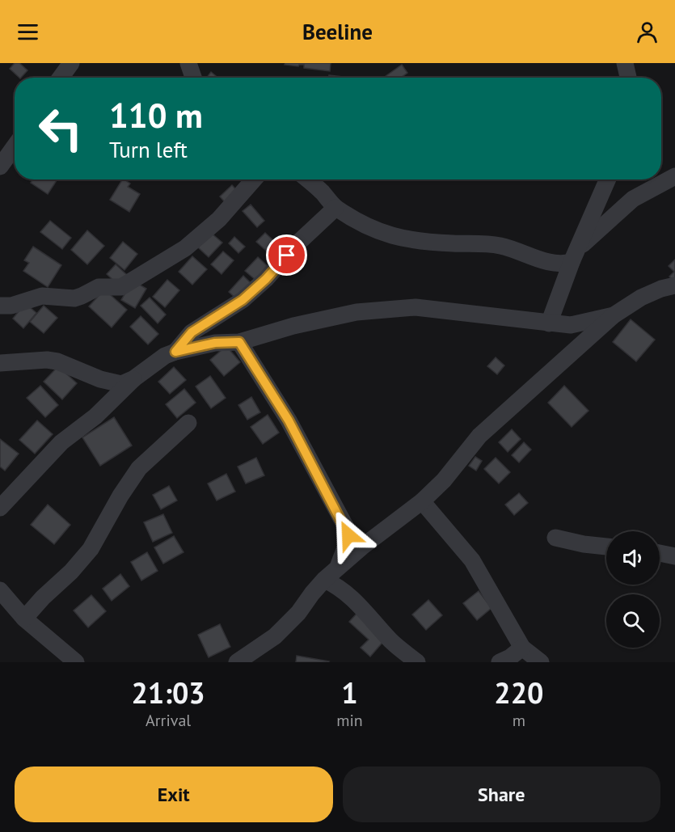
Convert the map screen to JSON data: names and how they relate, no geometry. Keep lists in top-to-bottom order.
{
  "page": {
    "header": "Beeline",
    "turn": ["110 m", "Turn left"],
    "eta": [
      "21:03",
      "Arrival",
      "1",
      "min",
      "220",
      "m"
    ],
    "buttons": ["Exit", "Share"]
  }
}
